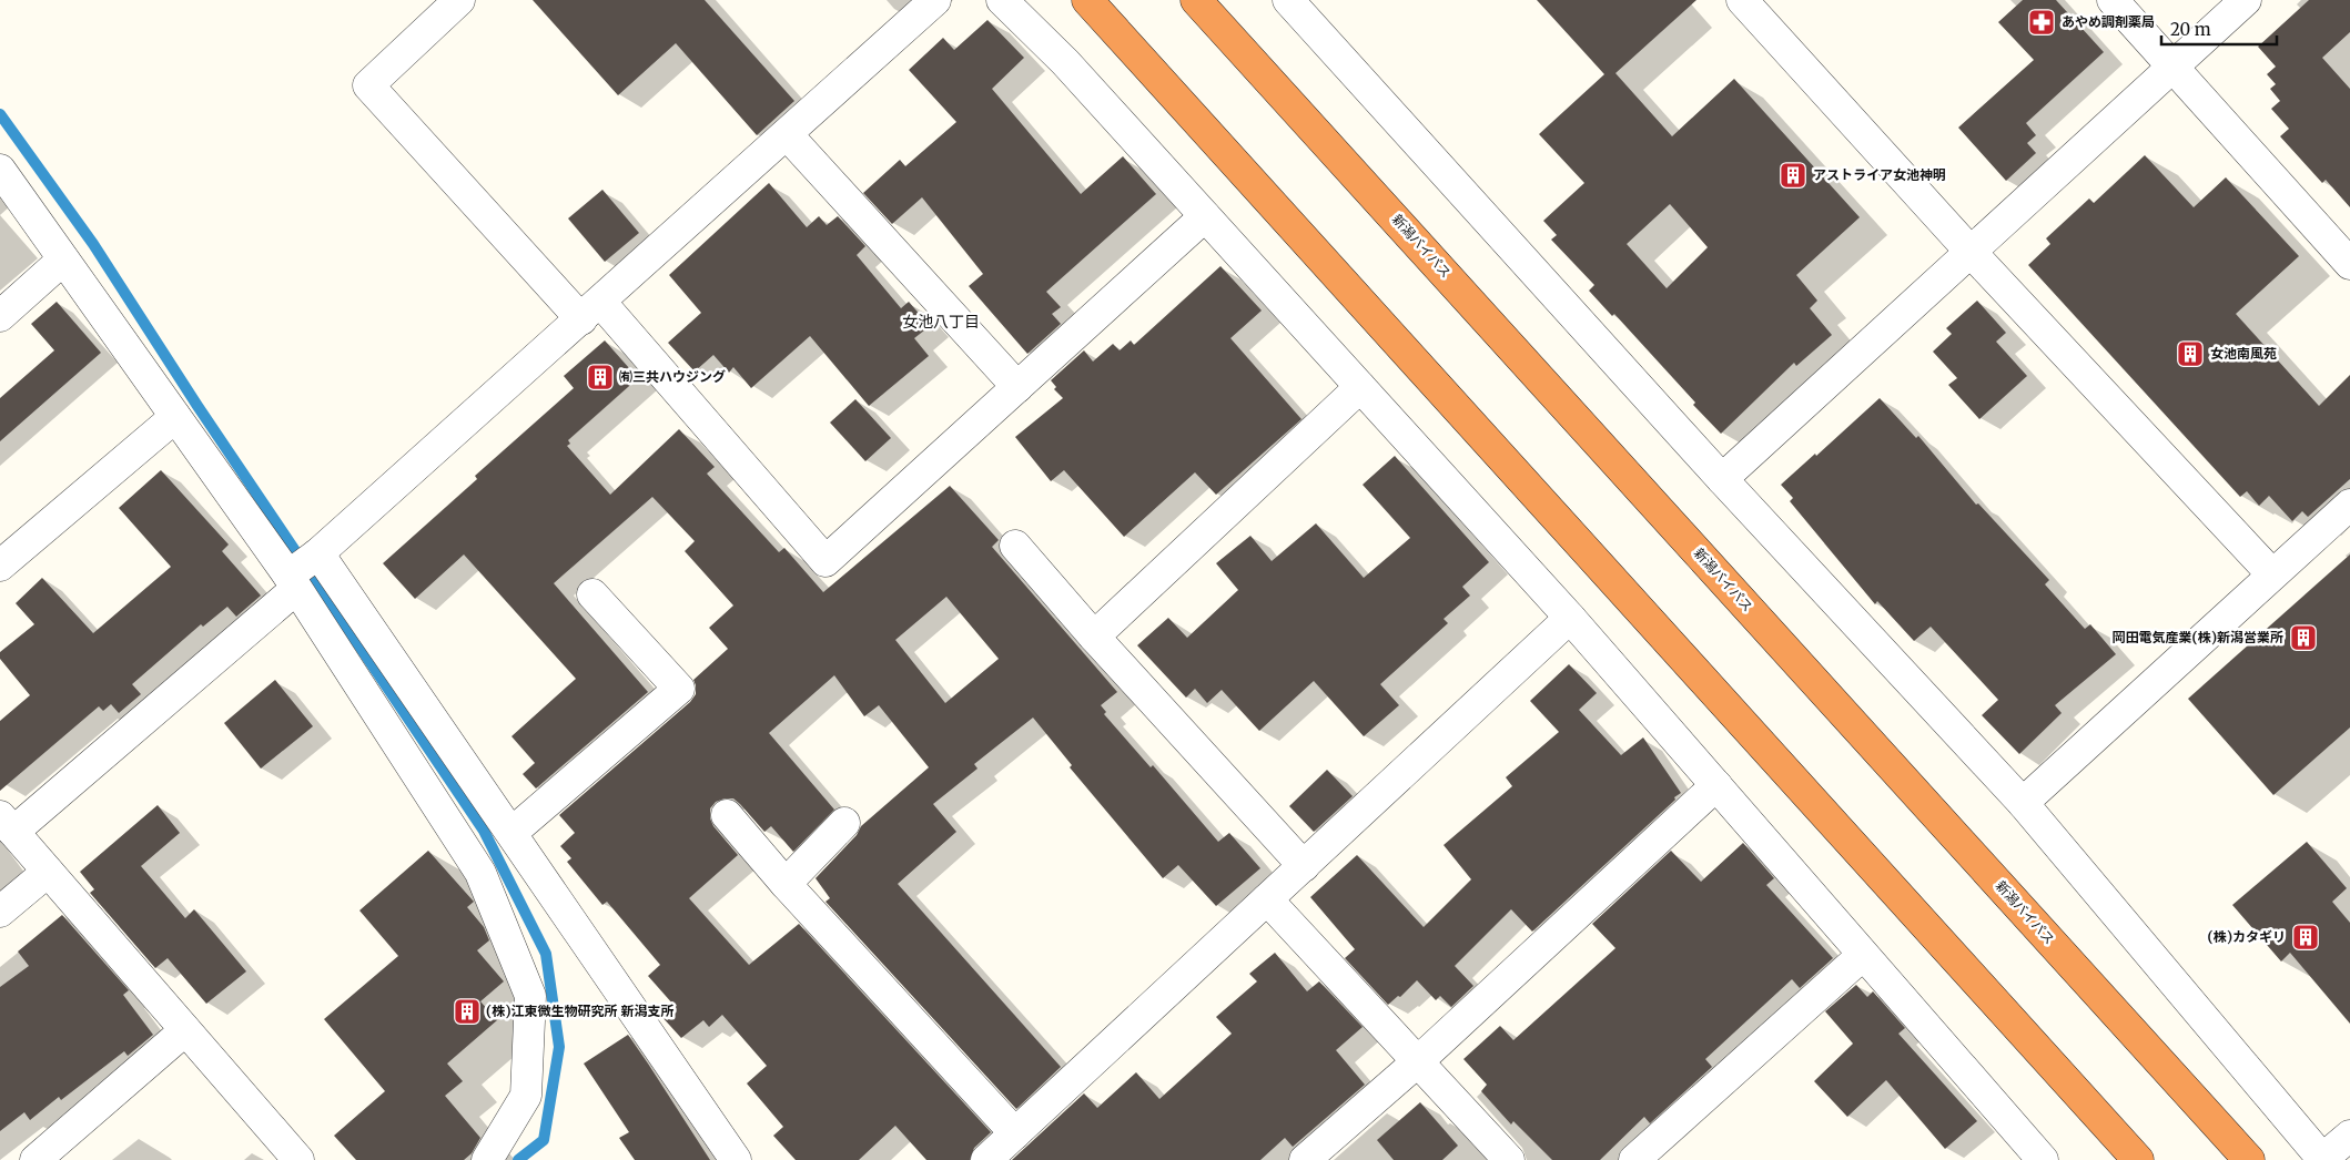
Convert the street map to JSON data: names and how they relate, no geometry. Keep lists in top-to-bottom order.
{
  "streets": {
    "highway": ["新潟バイパス"]
  },
  "districts": ["女池八丁目"],
  "places": {
    "pharmacy": ["あやめ調剤薬局"],
    "building": [
      "アストライア女池神明",
      "女池南風苑",
      "㈲三共ハウジング",
      "岡田電気産業(株)新潟営業所",
      "(株)カタギリ",
      "(株)江東微生物研究所 新潟支所"
    ]
  },
  "scale_bar": "20 m"
}
